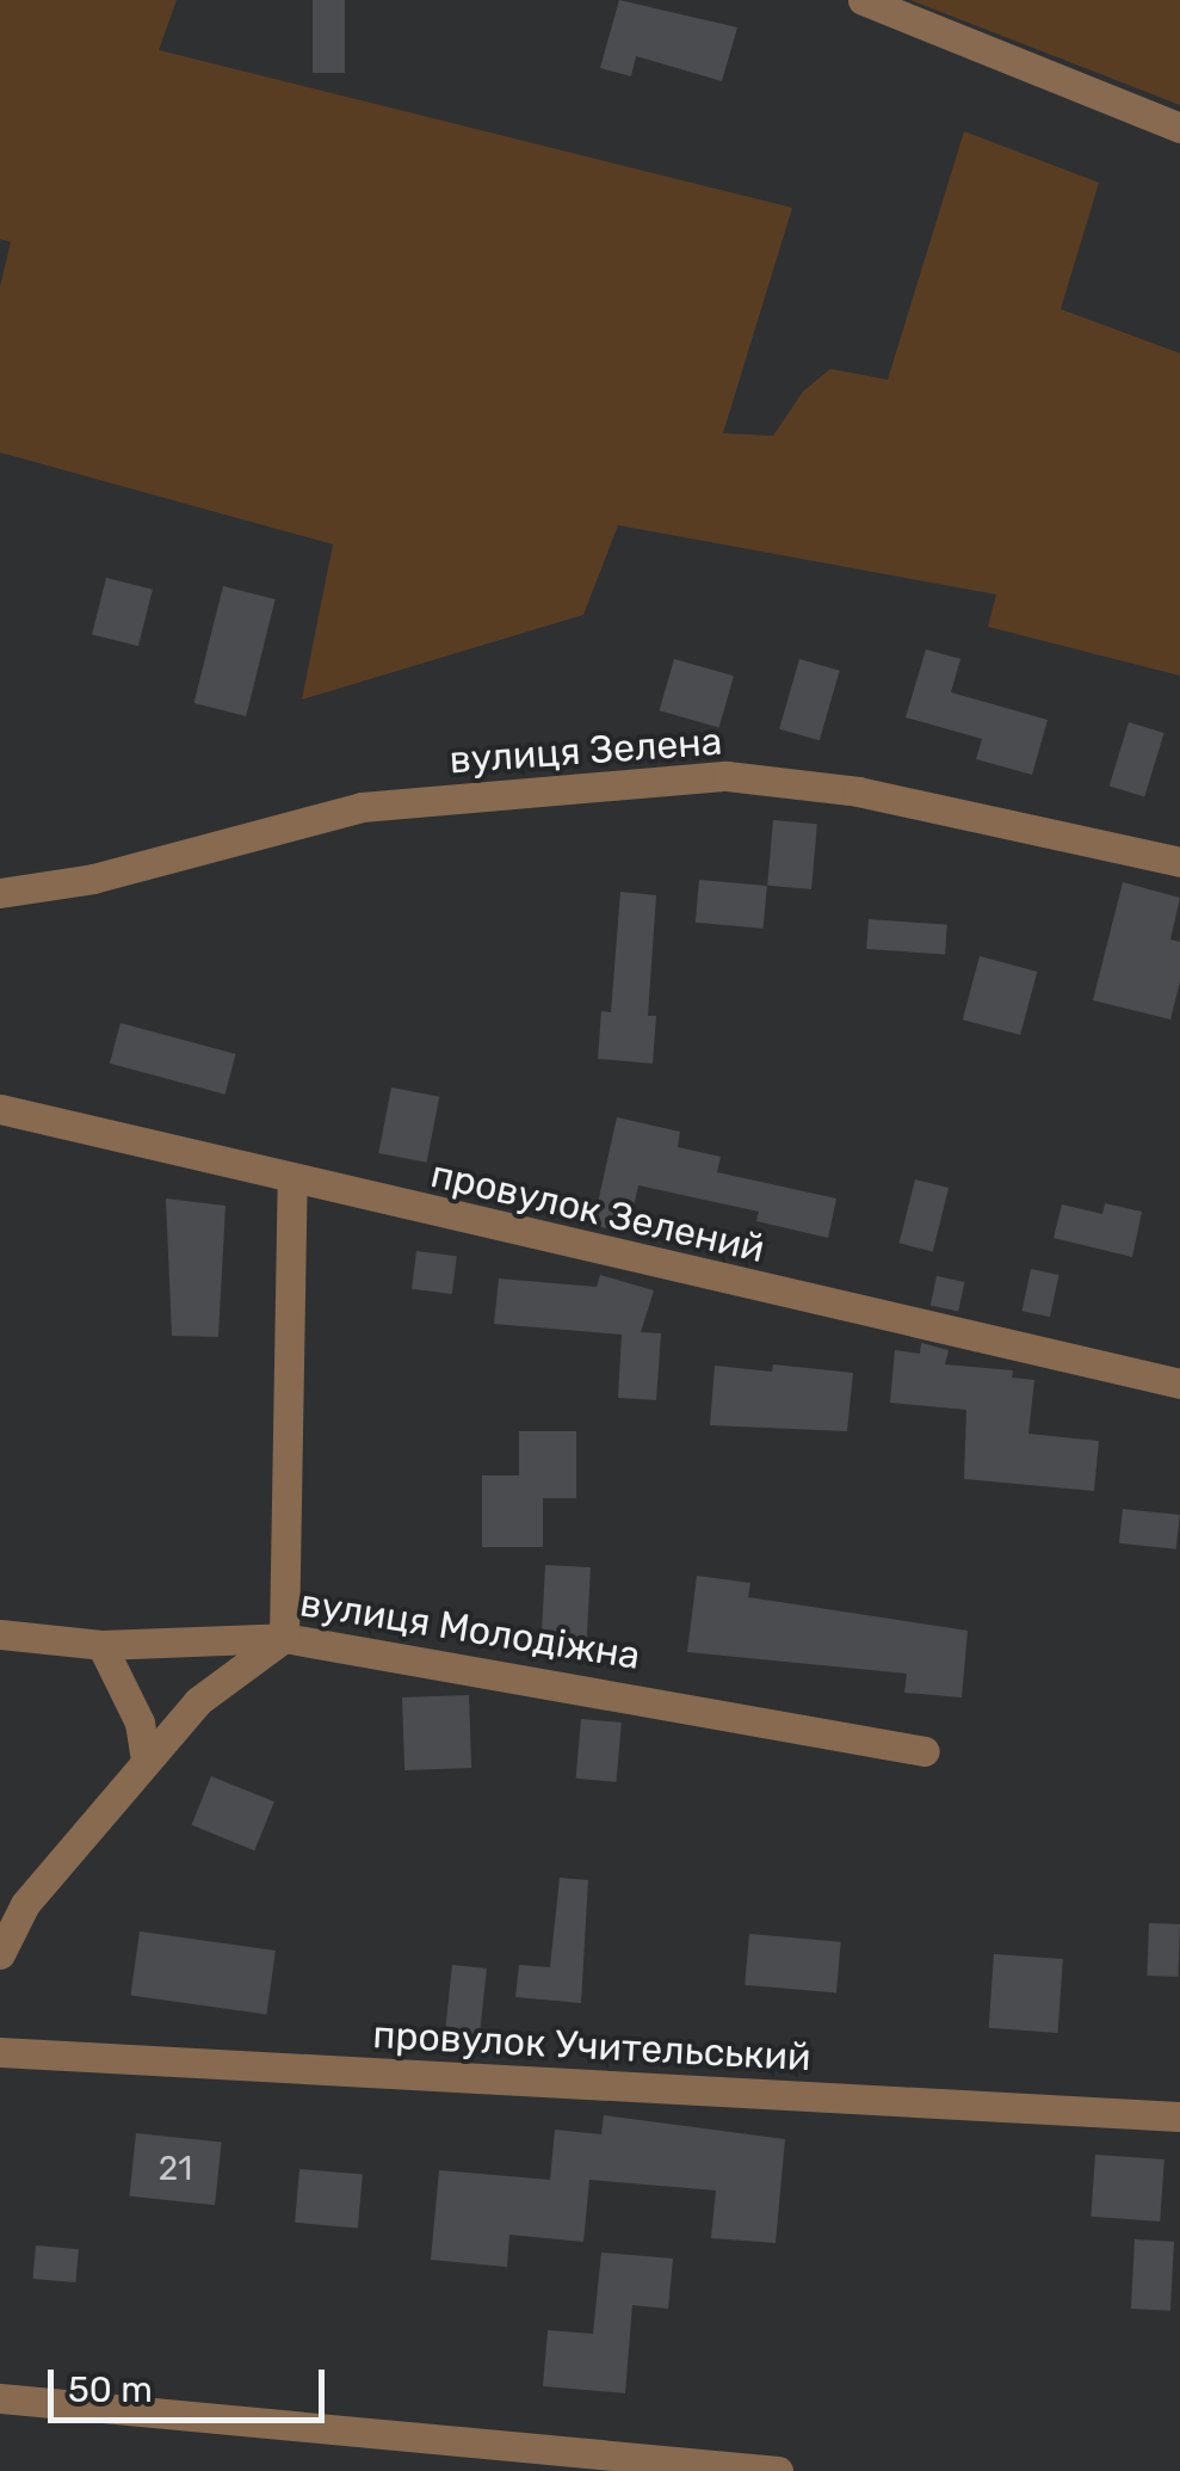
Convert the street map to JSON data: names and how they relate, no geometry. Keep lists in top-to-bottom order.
{
  "streets": {
    "street": [
      "вулиця Зелена",
      "провулок Зелений",
      "вулиця Молодіжна",
      "провулок Учительський"
    ]
  },
  "house_numbers": ["21"],
  "scale_bar": "50 m"
}
